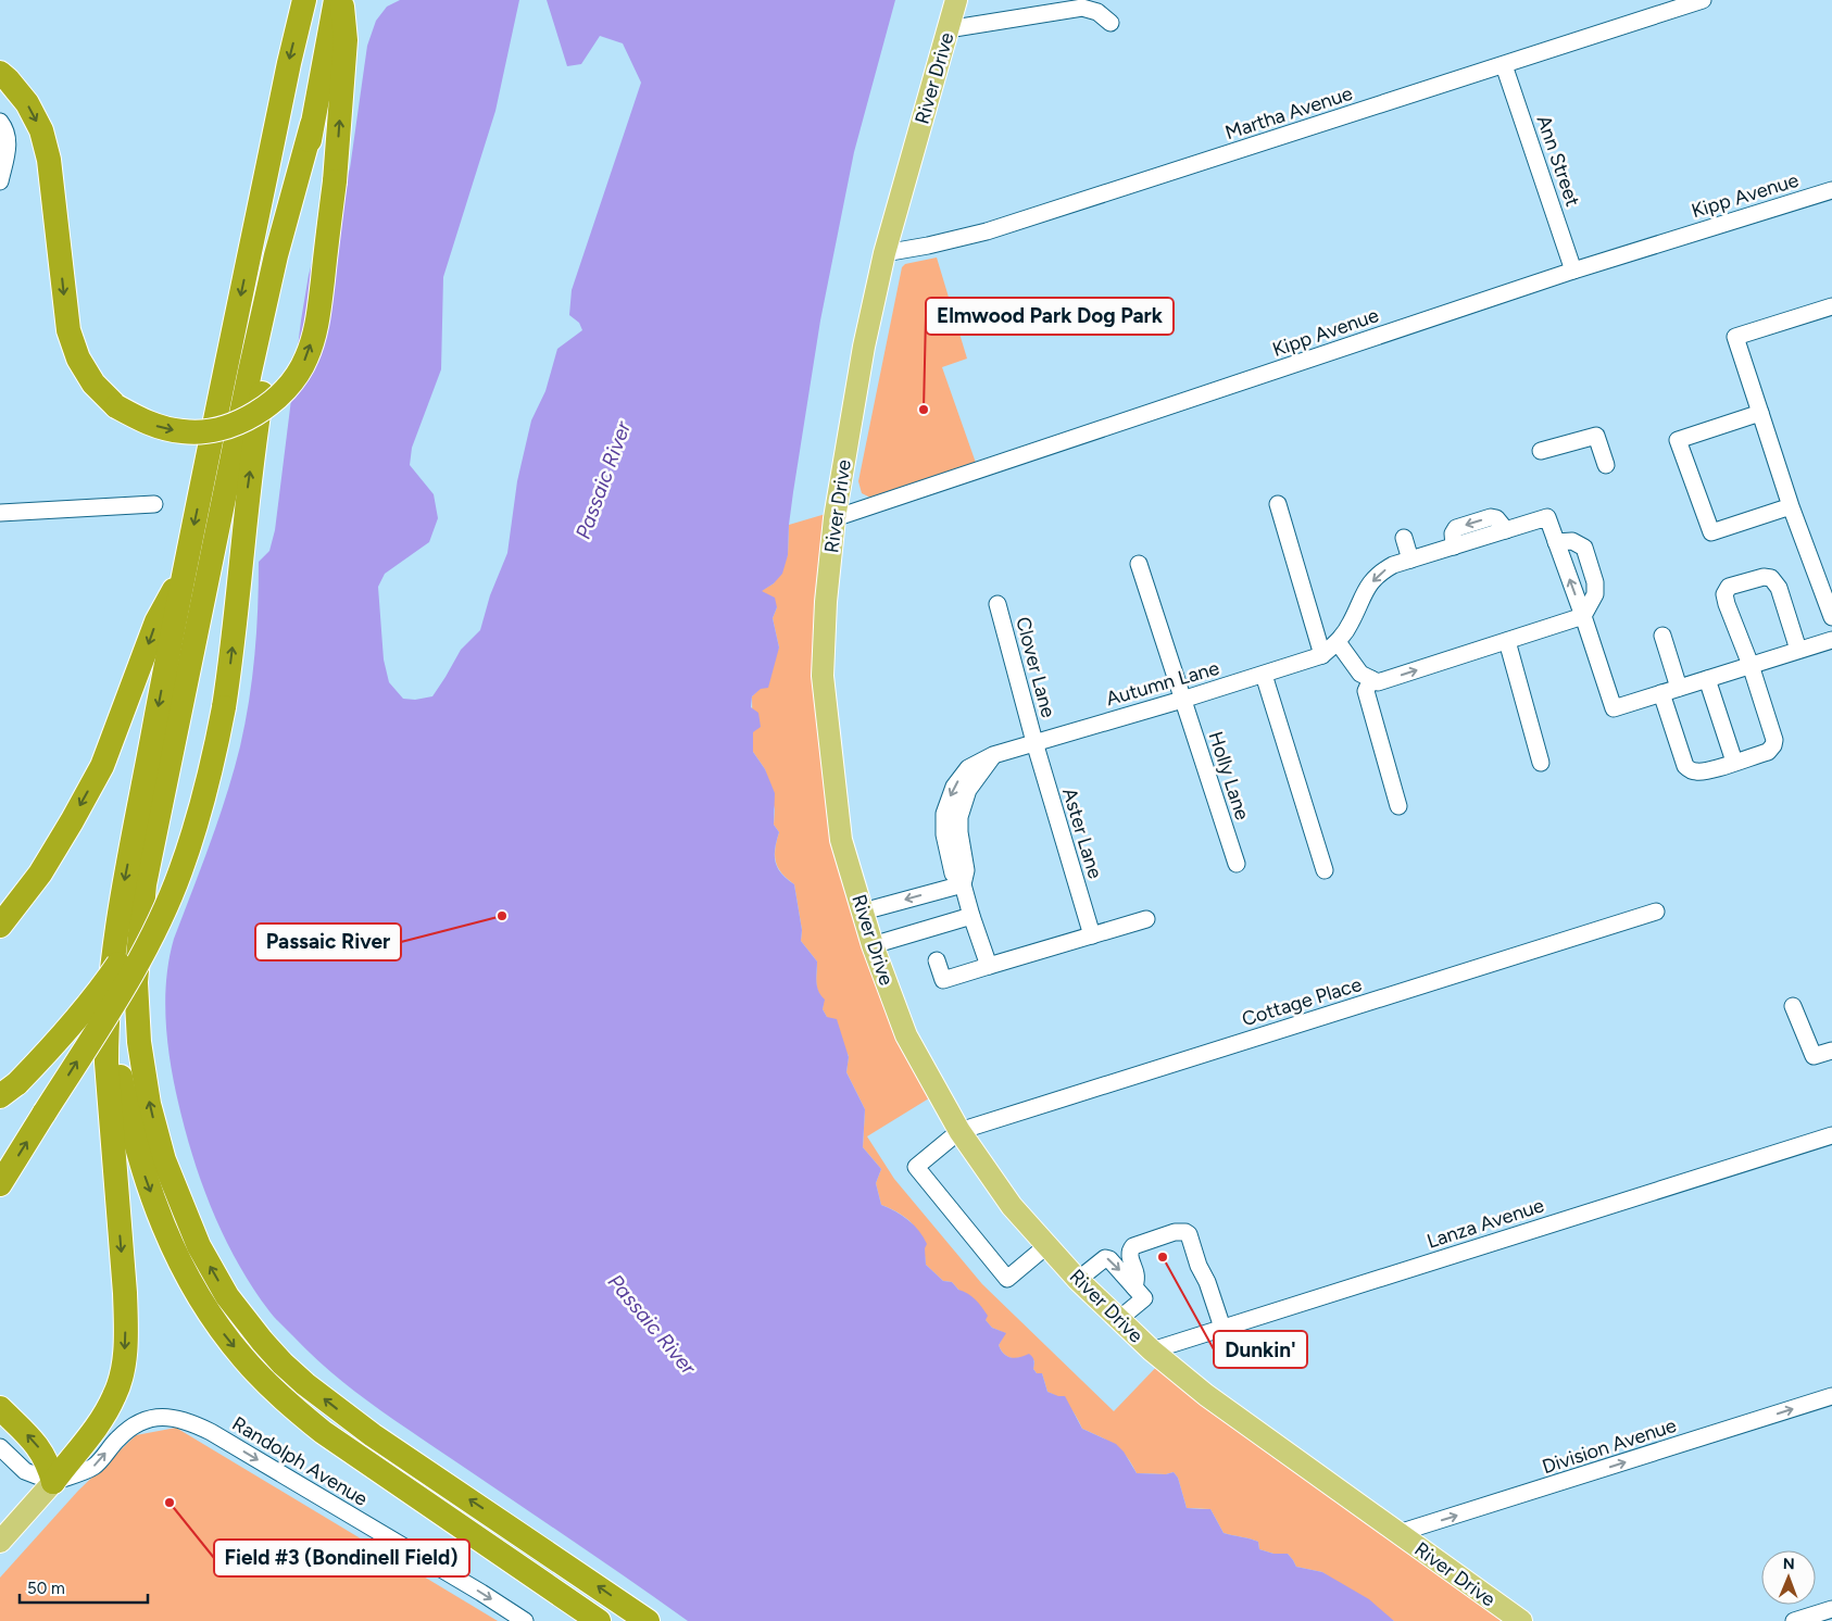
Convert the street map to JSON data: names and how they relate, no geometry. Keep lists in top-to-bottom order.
{
  "streets": {
    "main road": ["River Drive"],
    "street": [
      "Martha Avenue",
      "Ann Street",
      "Kipp Avenue",
      "Clover Lane",
      "Autumn Lane",
      "Holly Lane",
      "Aster Lane",
      "Cottage Place",
      "Lanza Avenue",
      "Division Avenue",
      "Randolph Avenue"
    ]
  },
  "crossings": [
    ["River Drive", "Martha Avenue"],
    ["River Drive", "Kipp Avenue"],
    ["River Drive", "Cottage Place"],
    ["River Drive", "Lanza Avenue"],
    ["River Drive", "Division Avenue"],
    ["Martha Avenue", "Ann Street"],
    ["Ann Street", "Kipp Avenue"],
    ["Clover Lane", "Autumn Lane"],
    ["Clover Lane", "Aster Lane"],
    ["Autumn Lane", "Holly Lane"],
    ["Autumn Lane", "Aster Lane"]
  ],
  "one_way": ["Division Avenue", "Randolph Avenue"],
  "water": ["Passaic River"],
  "places": [
    "Elmwood Park Dog Park",
    "Passaic River",
    "Dunkin'",
    "Field #3 (Bondinell Field)"
  ],
  "scale_bar": "50 m",
  "north": "top"
}
